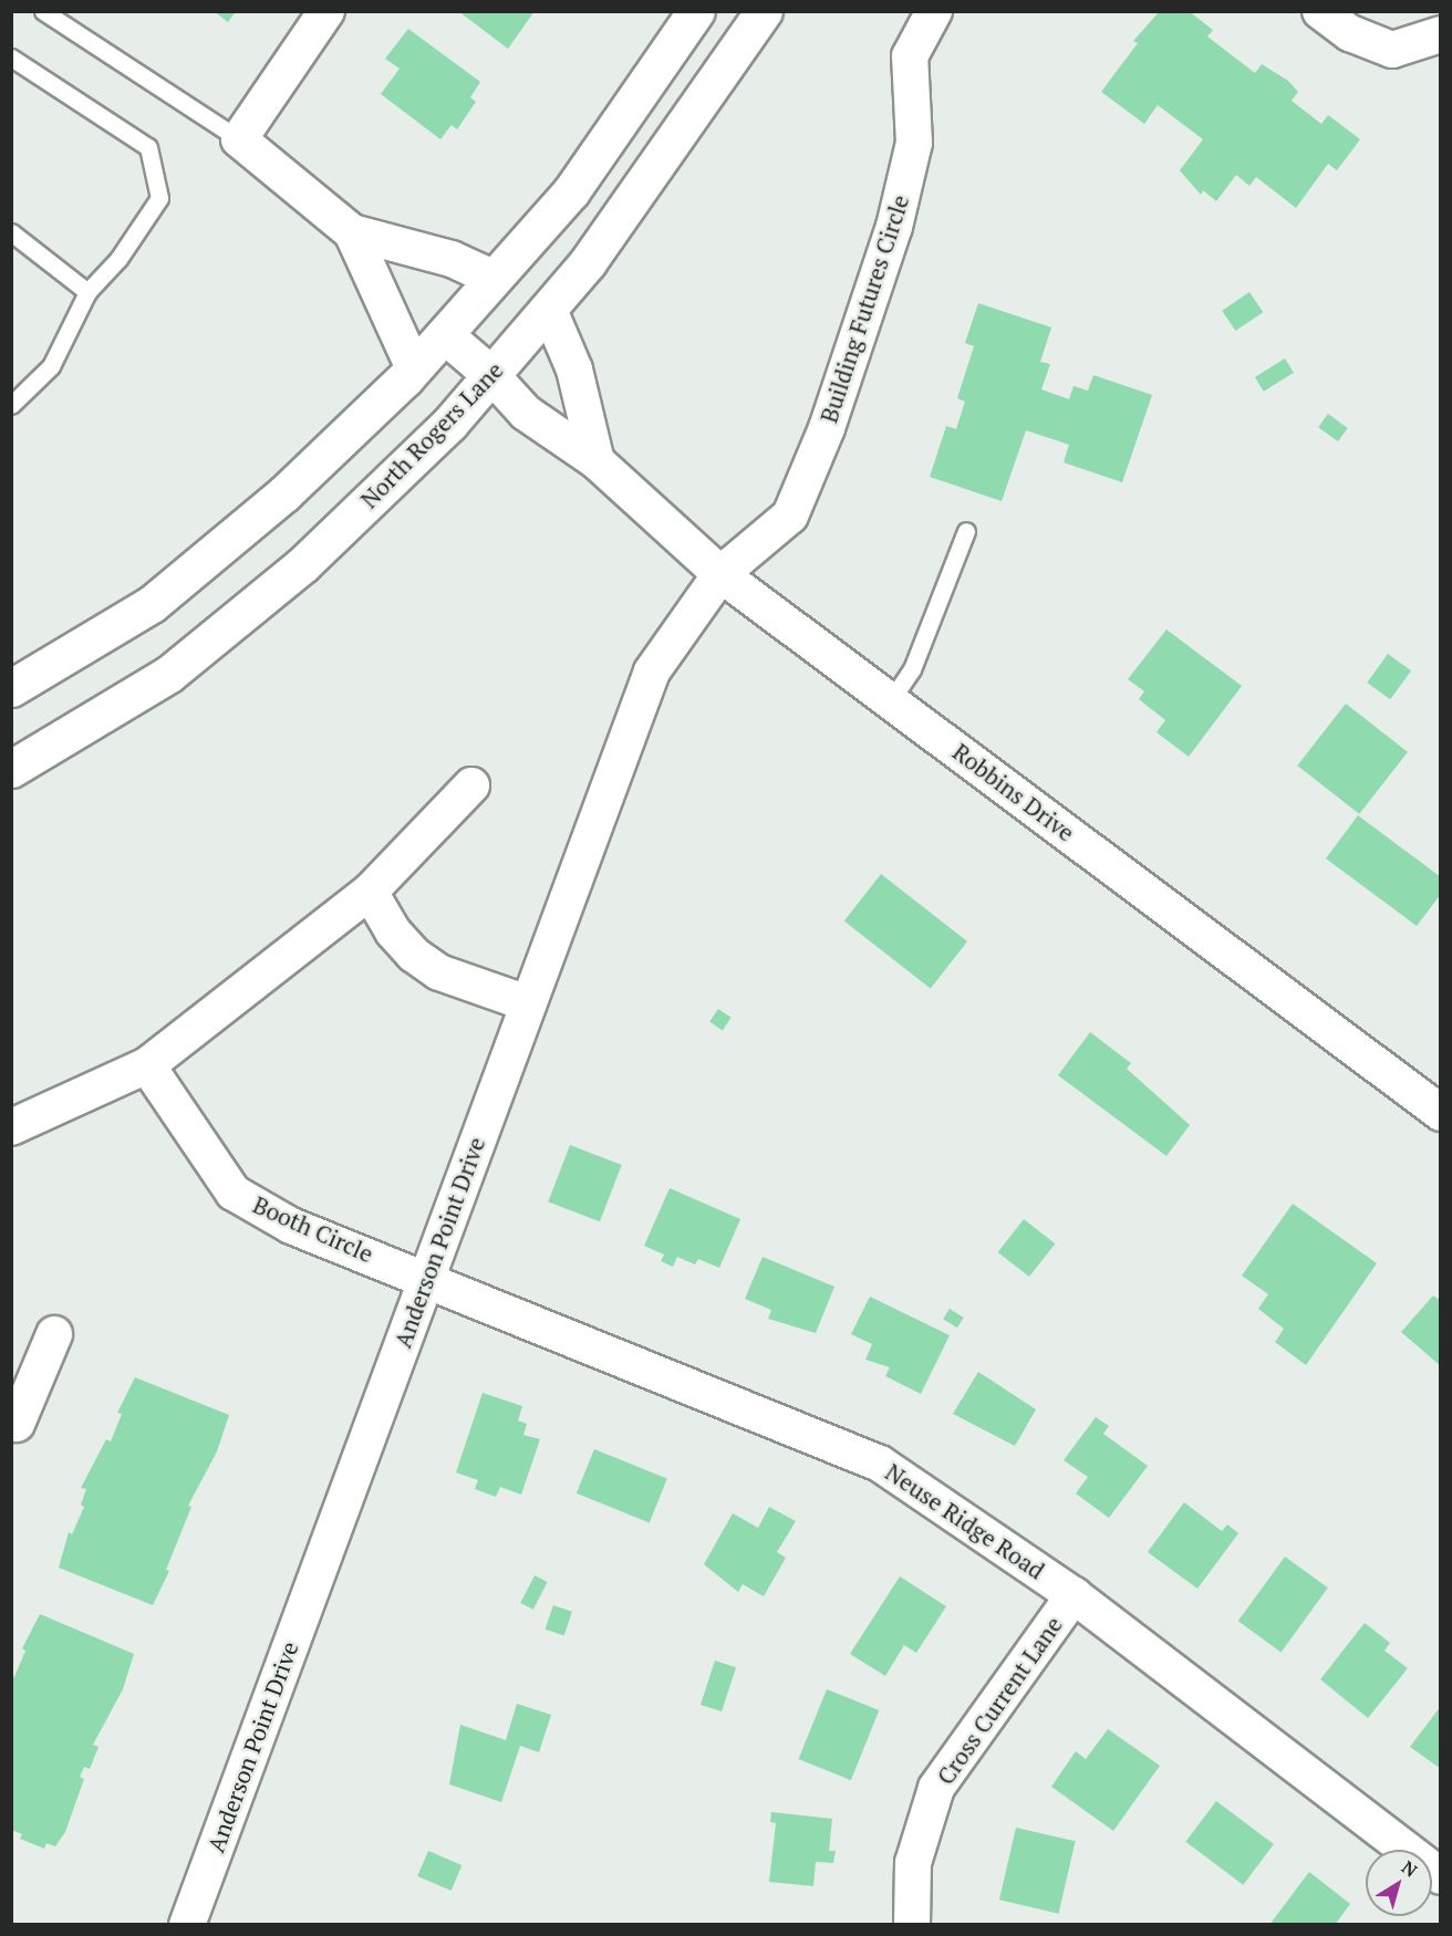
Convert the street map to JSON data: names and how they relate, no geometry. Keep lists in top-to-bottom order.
{
  "streets": {
    "street": [
      "Building Futures Circle",
      "North Rogers Lane",
      "Robbins Drive",
      "Booth Circle",
      "Anderson Point Drive",
      "Neuse Ridge Road",
      "Cross Current Lane"
    ]
  },
  "crossings": [
    ["Building Futures Circle", "Robbins Drive"],
    ["Building Futures Circle", "Anderson Point Drive"],
    ["North Rogers Lane", "Robbins Drive"],
    ["Robbins Drive", "Anderson Point Drive"],
    ["Booth Circle", "Anderson Point Drive"],
    ["Booth Circle", "Neuse Ridge Road"],
    ["Anderson Point Drive", "Neuse Ridge Road"],
    ["Neuse Ridge Road", "Cross Current Lane"]
  ],
  "north": "top right"
}
